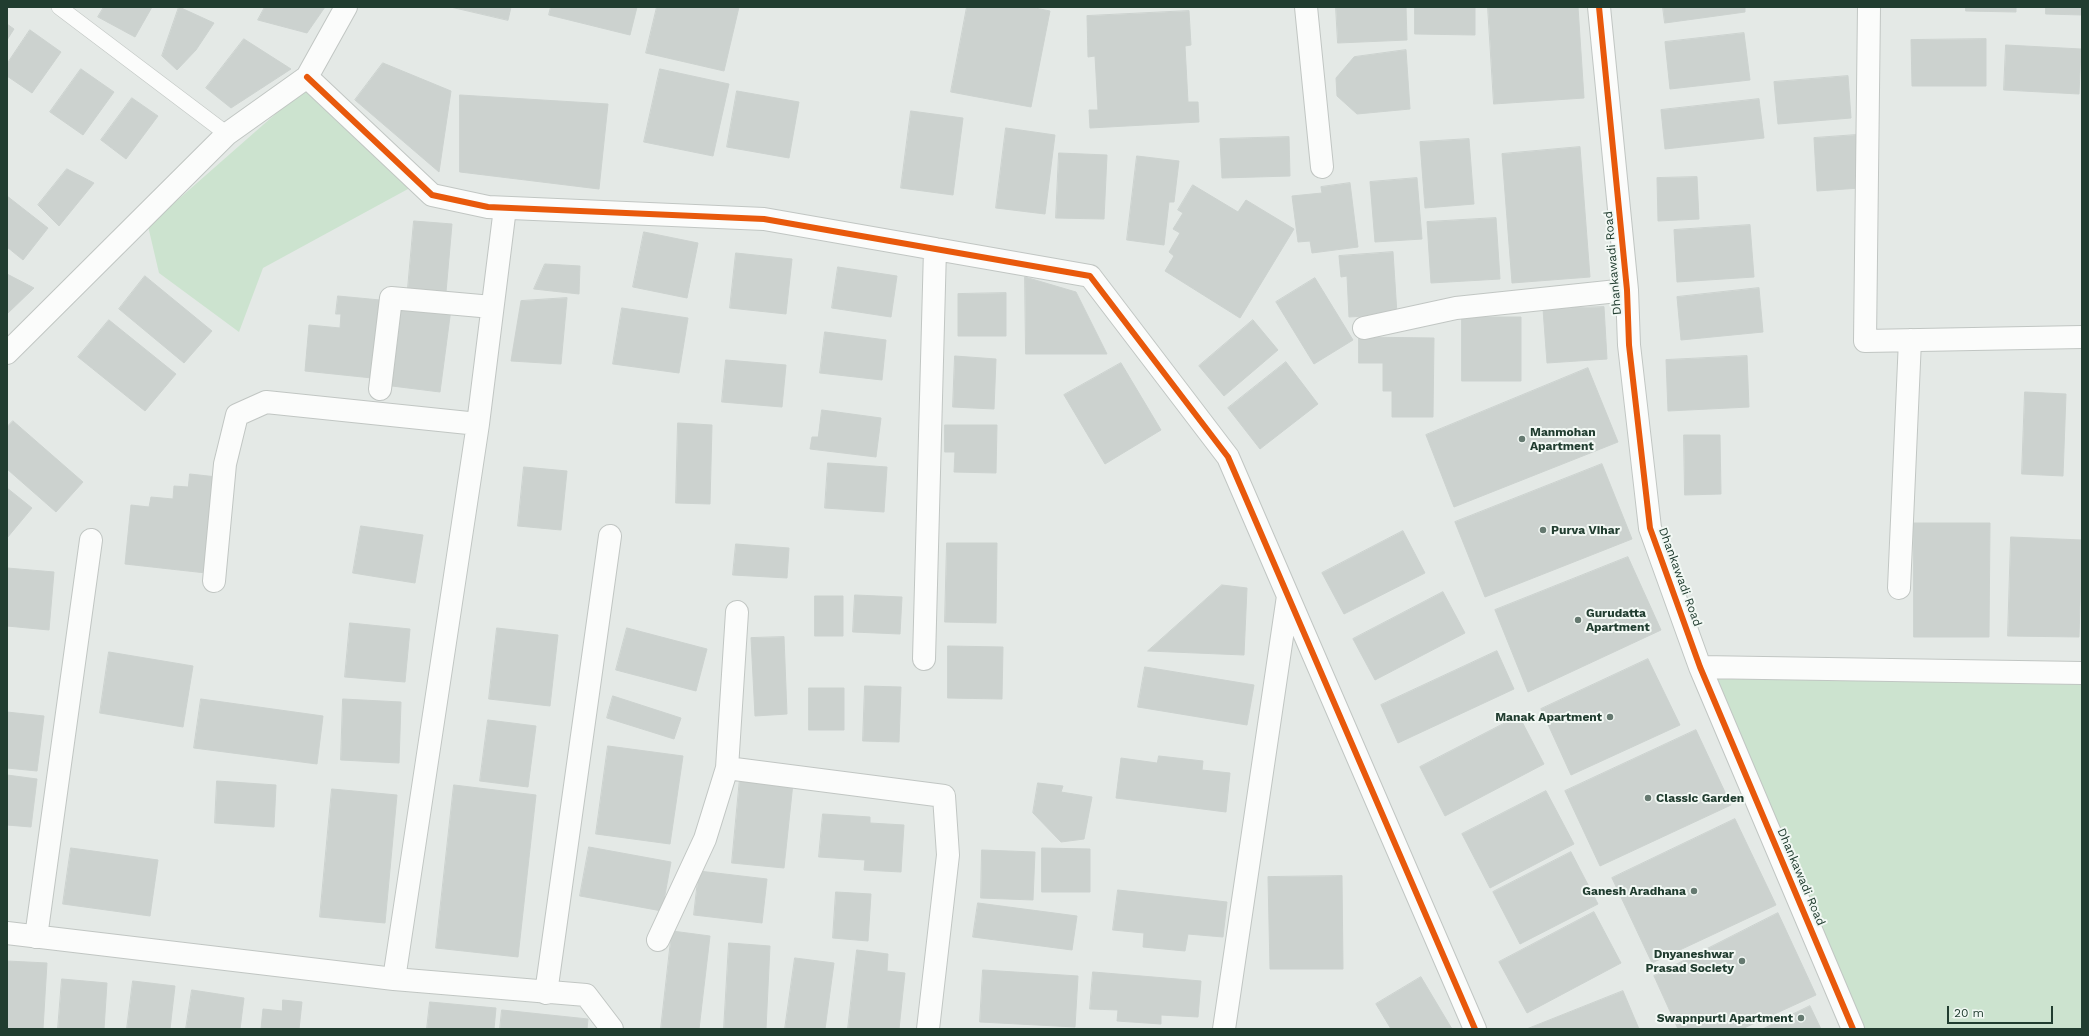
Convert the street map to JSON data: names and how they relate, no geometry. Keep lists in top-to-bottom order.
{
  "streets": {
    "street": ["Dhankawadi Road"]
  },
  "places": [
    "Manmohan Apartment",
    "Purva Vihar",
    "Gurudatta Apartment",
    "Manak Apartment",
    "Classic Garden",
    "Ganesh Aradhana",
    "Dnyaneshwar Prasad Society",
    "Swapnpurti Apartment"
  ],
  "scale_bar": "20 m"
}
